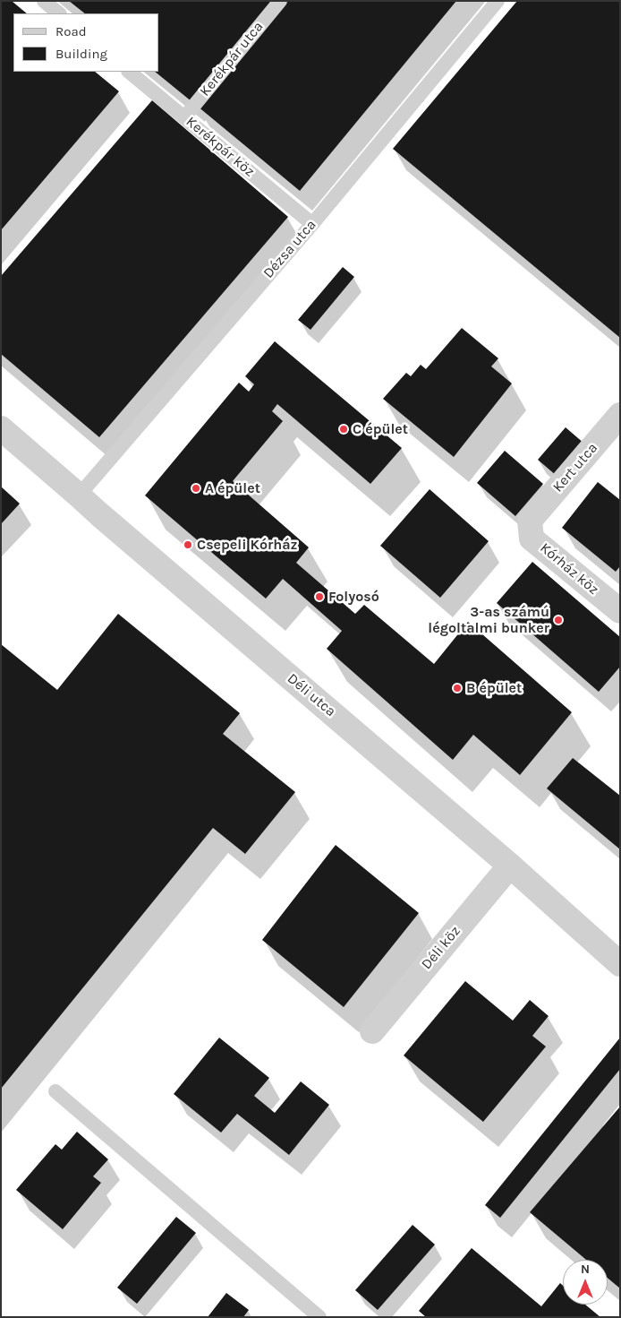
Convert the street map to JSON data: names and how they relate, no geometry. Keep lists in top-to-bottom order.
{
  "streets": {
    "street": [
      "Kert utca",
      "Kórház köz",
      "Déli utca",
      "Déli köz"
    ],
    "lane": ["Kerékpár utca", "Kerékpár köz", "Dézsa utca"]
  },
  "crossings": [
    ["Kerékpár utca", "Kerékpár köz"],
    ["Kerékpár köz", "Dézsa utca"],
    ["Dézsa utca", "Déli utca"],
    ["Kert utca", "Kórház köz"],
    ["Déli utca", "Déli köz"]
  ],
  "places": [
    "C épület",
    "A épület",
    "Csepeli Kórház",
    "Folyosó",
    "3-as számú légoltalmi bunker",
    "B épület"
  ],
  "legend": ["Road", "Building"],
  "north": "top"
}
